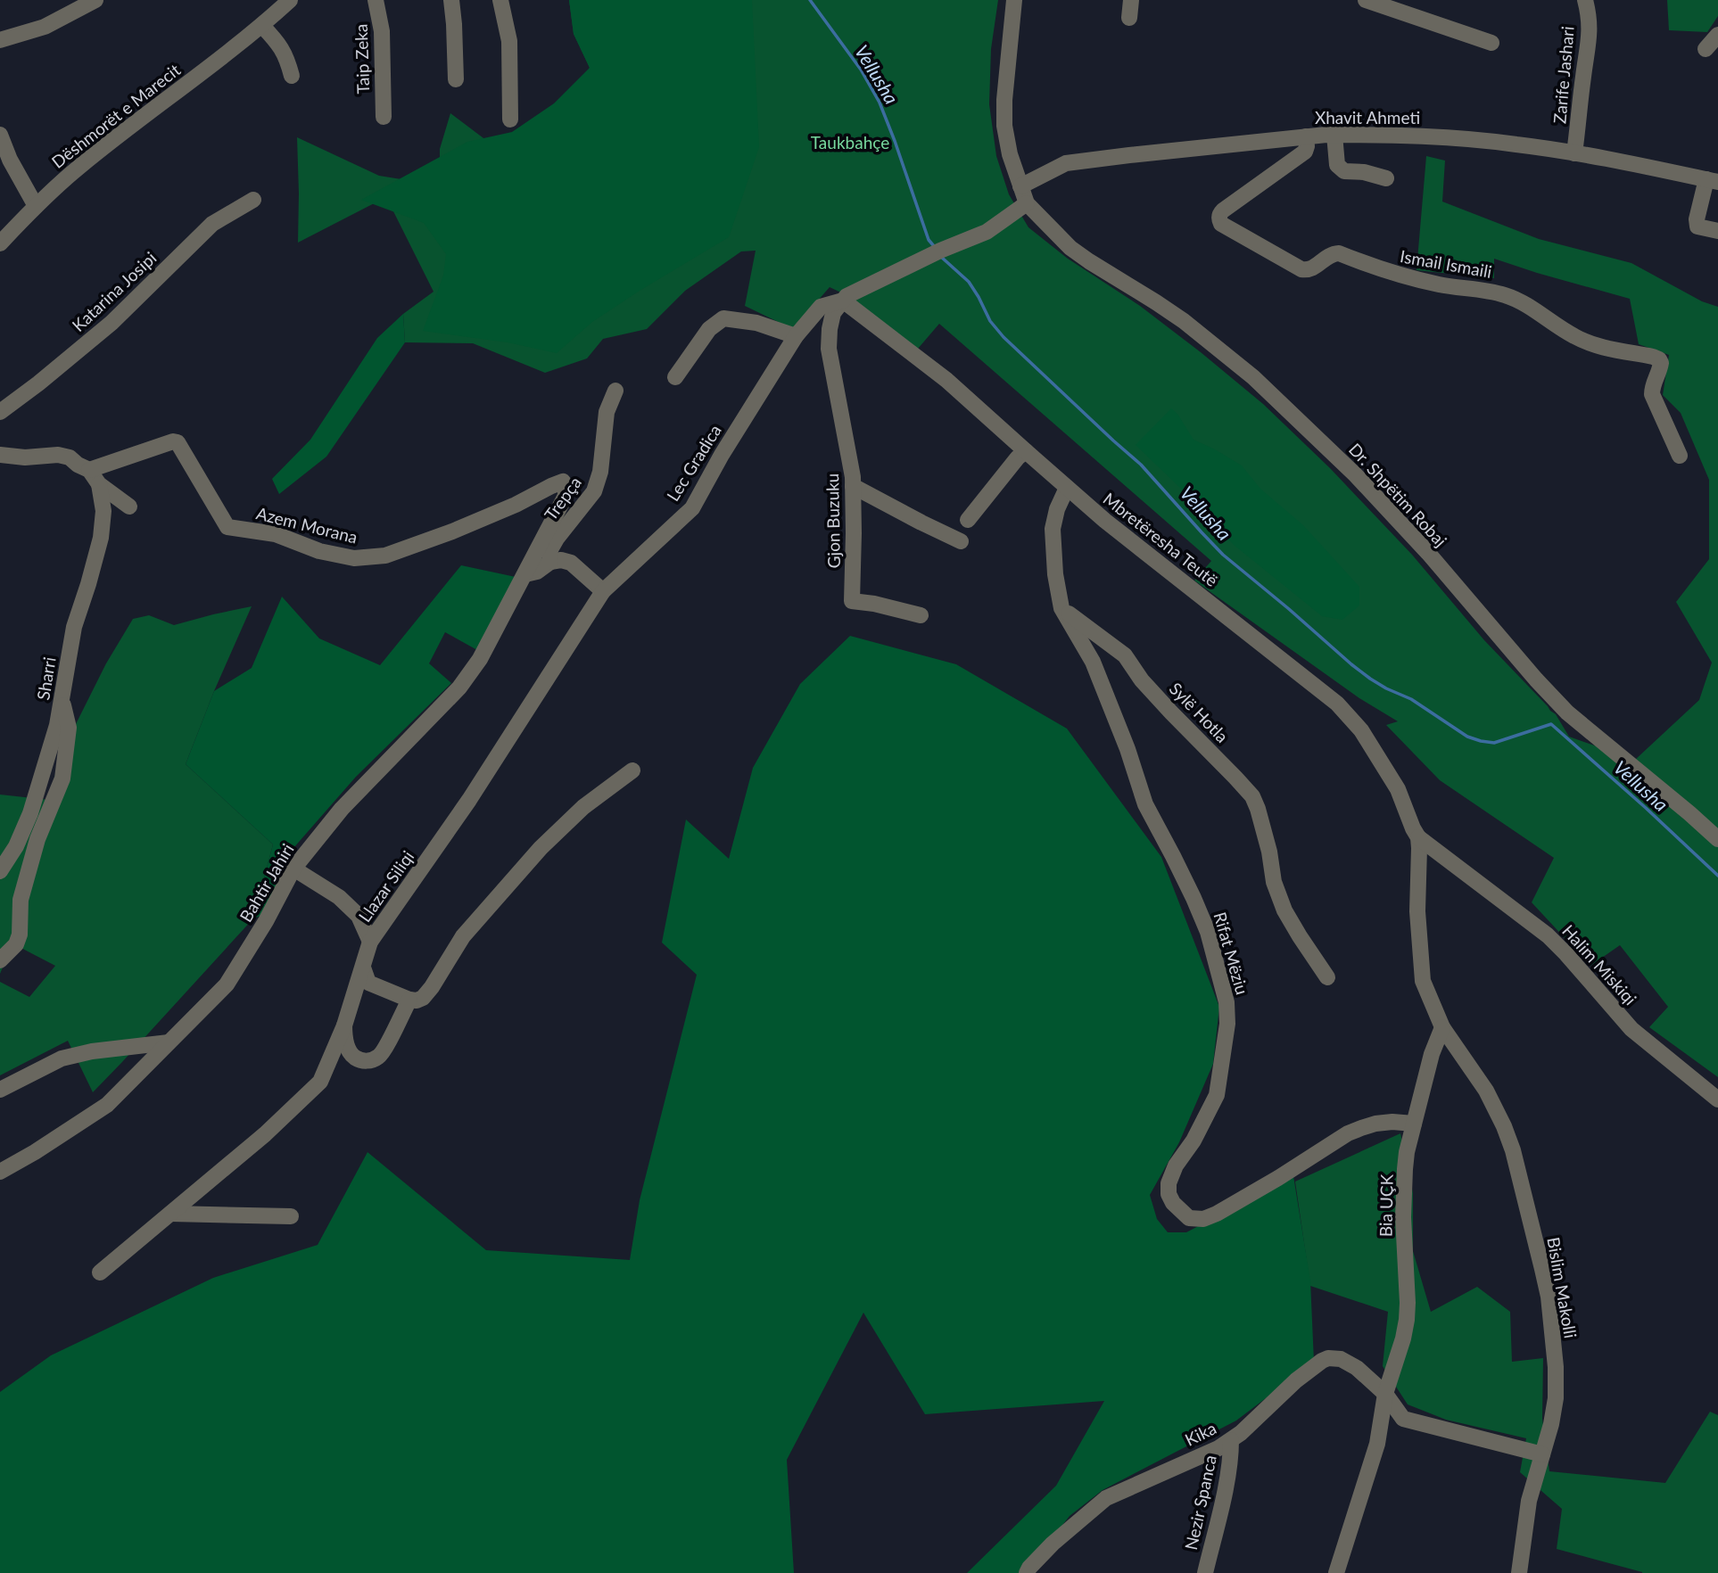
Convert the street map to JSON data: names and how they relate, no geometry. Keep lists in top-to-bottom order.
{
  "streets": {
    "street": [
      "Taip Zeka",
      "Zarife Jashari",
      "Dëshmorët e Marecit",
      "Xhavit Ahmeti",
      "Ismail Ismaili",
      "Katarina Josipi",
      "Lec Gradica",
      "Dr. Shpëtim Robaj",
      "Trepça",
      "Gjon Buzuku",
      "Azem Morana",
      "Mbretëresha Teutë",
      "Sharri",
      "Sylë Hotla",
      "Bahtir Jahiri",
      "Llazar Siliqi",
      "Rifat Mëziu",
      "Halim Miskiqi",
      "Bia UÇK",
      "Bislim Makolli",
      "Kika",
      "Nezir Spanca"
    ]
  },
  "crossings": [
    ["Zarife Jashari", "Xhavit Ahmeti"],
    ["Xhavit Ahmeti", "Ismail Ismaili"],
    ["Lec Gradica", "Dr. Shpëtim Robaj"],
    ["Lec Gradica", "Gjon Buzuku"],
    ["Lec Gradica", "Mbretëresha Teutë"],
    ["Lec Gradica", "Llazar Siliqi"],
    ["Gjon Buzuku", "Mbretëresha Teutë"],
    ["Azem Morana", "Bahtir Jahiri"],
    ["Mbretëresha Teutë", "Halim Miskiqi"],
    ["Sylë Hotla", "Rifat Mëziu"],
    ["Rifat Mëziu", "Bia UÇK"],
    ["Bia UÇK", "Bislim Makolli"],
    ["Bia UÇK", "Kika"],
    ["Bislim Makolli", "Kika"],
    ["Kika", "Nezir Spanca"]
  ],
  "water": ["Vellusha"],
  "parks": ["Taukbahçe"]
}
